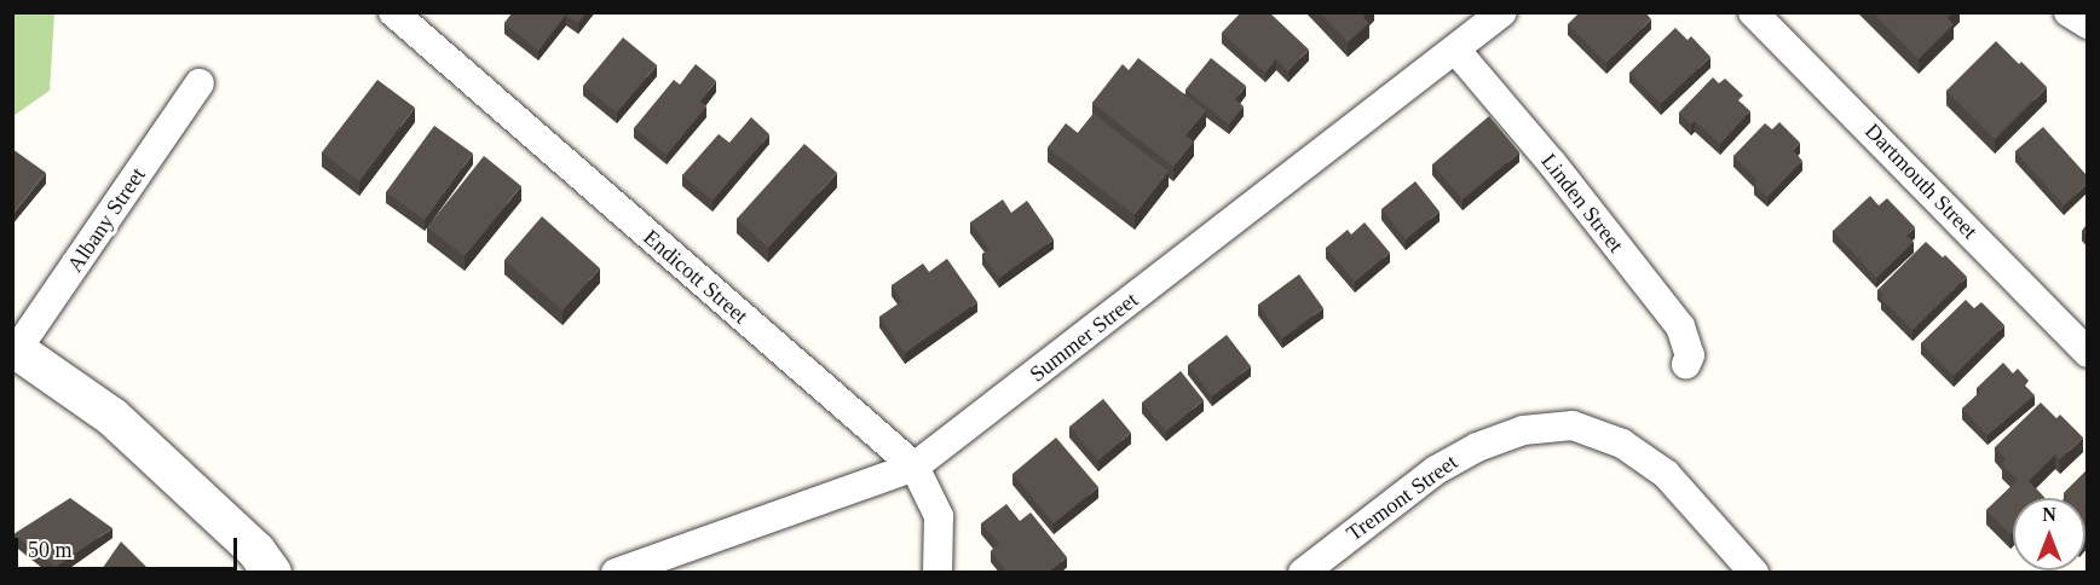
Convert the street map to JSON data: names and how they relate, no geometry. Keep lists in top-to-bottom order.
{
  "streets": {
    "street": [
      "Dartmouth Street",
      "Linden Street",
      "Albany Street",
      "Endicott Street",
      "Summer Street",
      "Tremont Street"
    ]
  },
  "crossings": [
    ["Linden Street", "Summer Street"],
    ["Endicott Street", "Summer Street"]
  ],
  "scale_bar": "50 m",
  "north": "top"
}
